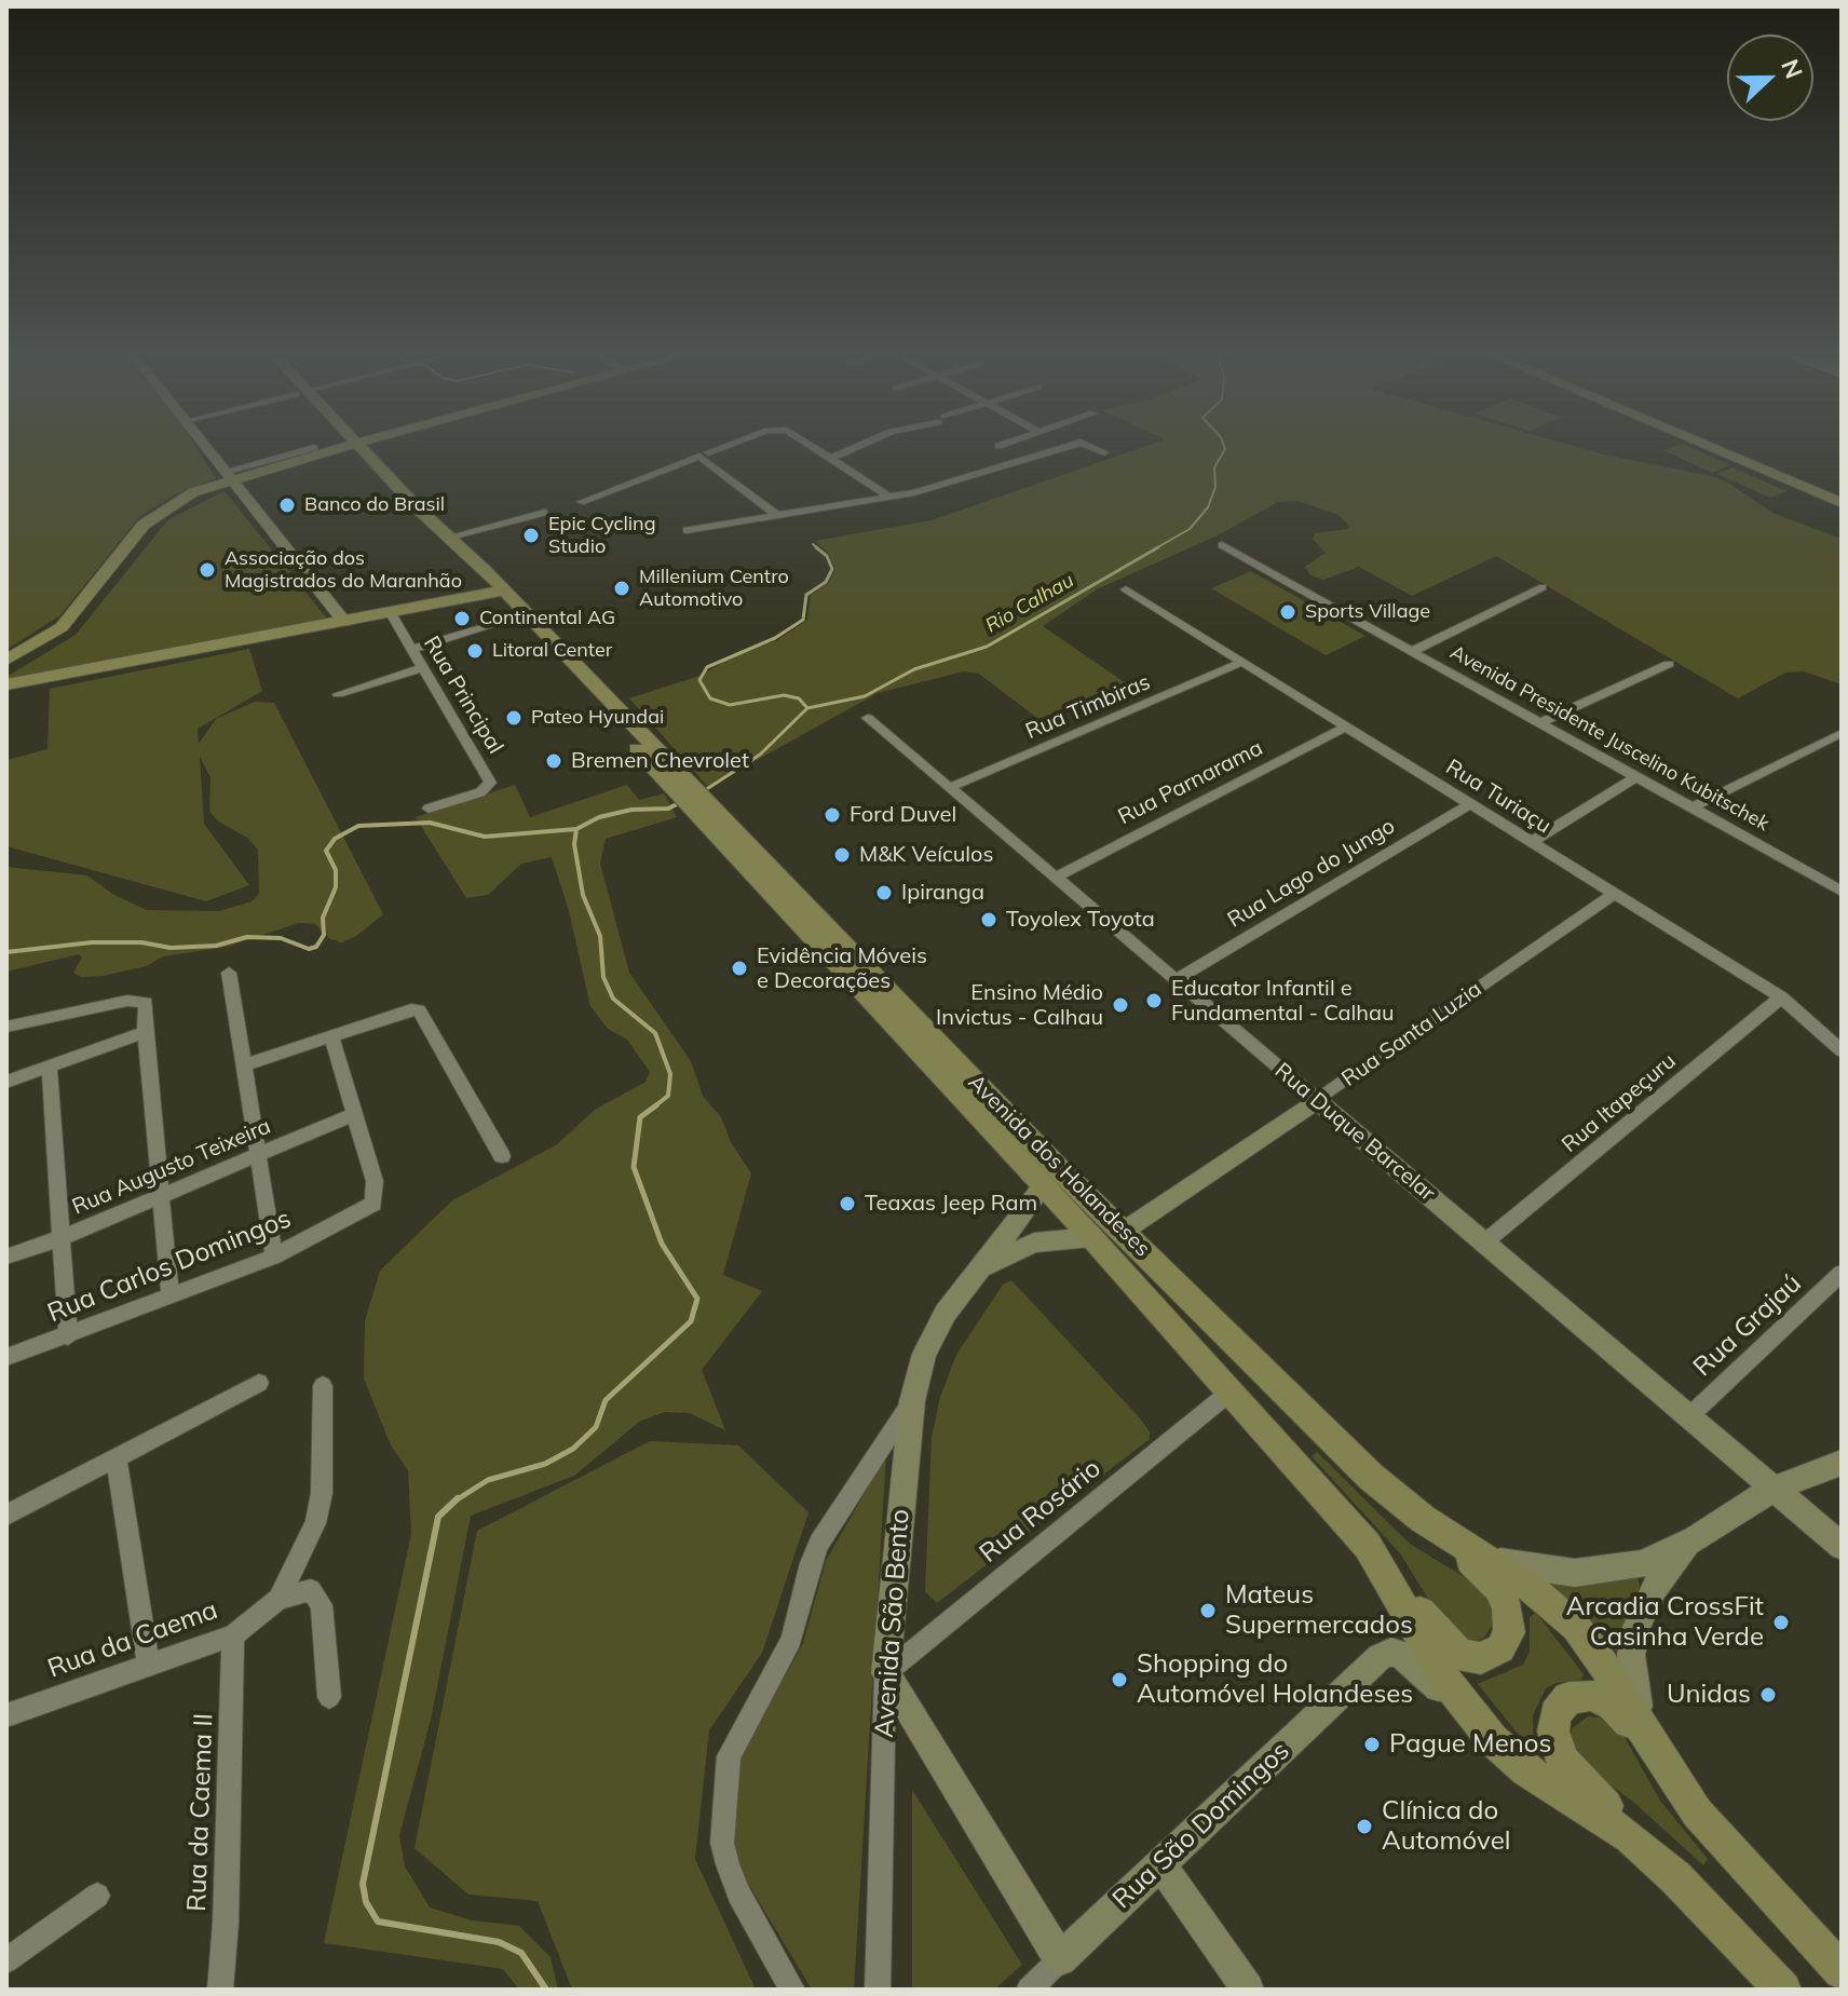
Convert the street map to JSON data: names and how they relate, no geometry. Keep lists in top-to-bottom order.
{
  "streets": {
    "main road": ["Avenida dos Holandeses"],
    "street": [
      "Rua Principal",
      "Rua Timbiras",
      "Avenida Presidente Juscelino Kubitschek",
      "Rua Parnarama",
      "Rua Turiaçu",
      "Rua Lago do Jungo",
      "Rua Santa Luzia",
      "Rua Itapeçuru",
      "Rua Duque Barcelar",
      "Rua Augusto Teixeira",
      "Rua Carlos Domingos",
      "Rua Grajaú",
      "Rua Rosário",
      "Avenida São Bento",
      "Rua da Caema",
      "Rua da Caema II",
      "Rua São Domingos"
    ]
  },
  "crossings": [
    ["Rua Timbiras", "Rua Turiaçu"],
    ["Rua Timbiras", "Rua Duque Barcelar"],
    ["Rua Parnarama", "Rua Turiaçu"],
    ["Rua Parnarama", "Rua Duque Barcelar"],
    ["Rua Turiaçu", "Rua Lago do Jungo"],
    ["Rua Turiaçu", "Rua Santa Luzia"],
    ["Rua Turiaçu", "Rua Itapeçuru"],
    ["Rua Lago do Jungo", "Rua Duque Barcelar"],
    ["Rua Santa Luzia", "Rua Duque Barcelar"],
    ["Rua Santa Luzia", "Avenida dos Holandeses"],
    ["Rua Itapeçuru", "Rua Duque Barcelar"],
    ["Rua Duque Barcelar", "Rua Grajaú"],
    ["Avenida dos Holandeses", "Rua Rosário"],
    ["Avenida dos Holandeses", "Avenida São Bento"],
    ["Avenida dos Holandeses", "Rua São Domingos"],
    ["Rua Augusto Teixeira", "Rua Carlos Domingos"],
    ["Rua Rosário", "Avenida São Bento"],
    ["Rua da Caema", "Rua da Caema II"]
  ],
  "water": ["Rio Calhau"],
  "places": [
    "Banco do Brasil",
    "Epic Cycling Studio",
    "Associação dos Magistrados do Maranhão",
    "Millenium Centro Automotivo",
    "Sports Village",
    "Continental AG",
    "Litoral Center",
    "Pateo Hyundai",
    "Bremen Chevrolet",
    "Ford Duvel",
    "M&K Veículos",
    "Ipiranga",
    "Toyolex Toyota",
    "Evidência Móveis e Decorações",
    "Educator Infantil e Fundamental - Calhau",
    "Ensino Médio Invictus - Calhau",
    "Teaxas Jeep Ram",
    "Mateus Supermercados",
    "Arcadia CrossFit Casinha Verde",
    "Shopping do Automóvel Holandeses",
    "Unidas",
    "Pague Menos",
    "Clínica do Automóvel"
  ],
  "north": "right"
}
